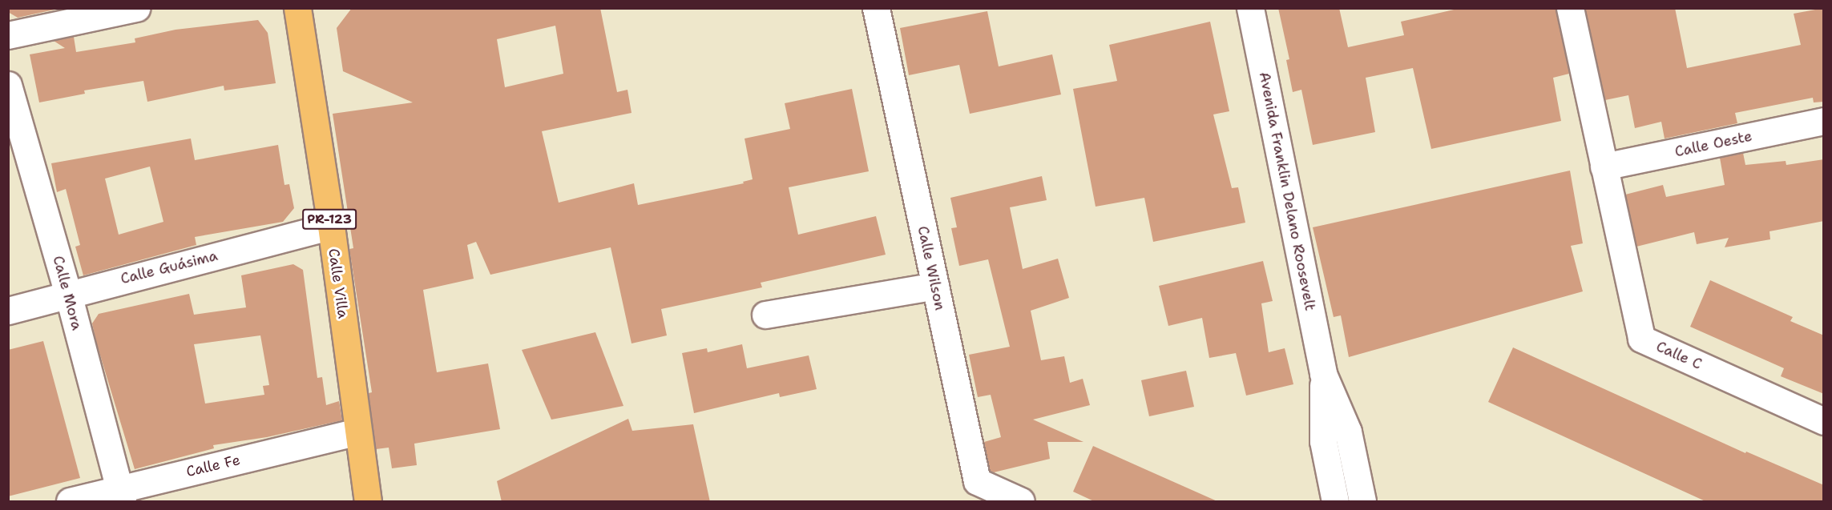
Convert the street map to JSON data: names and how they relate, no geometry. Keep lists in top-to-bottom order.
{
  "streets": {
    "main road": ["PR-123", "Calle Villa"],
    "street": [
      "Calle Oeste",
      "Avenida Franklin Delano Roosevelt",
      "Calle Guásima",
      "Calle Wilson",
      "Calle Mora",
      "Calle C",
      "Calle Fe"
    ]
  },
  "crossings": [
    ["Calle Oeste", "Calle C"],
    ["Calle Guásima", "Calle Villa"],
    ["Calle Guásima", "Calle Mora"],
    ["Calle Villa", "Calle Fe"],
    ["Calle Mora", "Calle Fe"]
  ]
}
